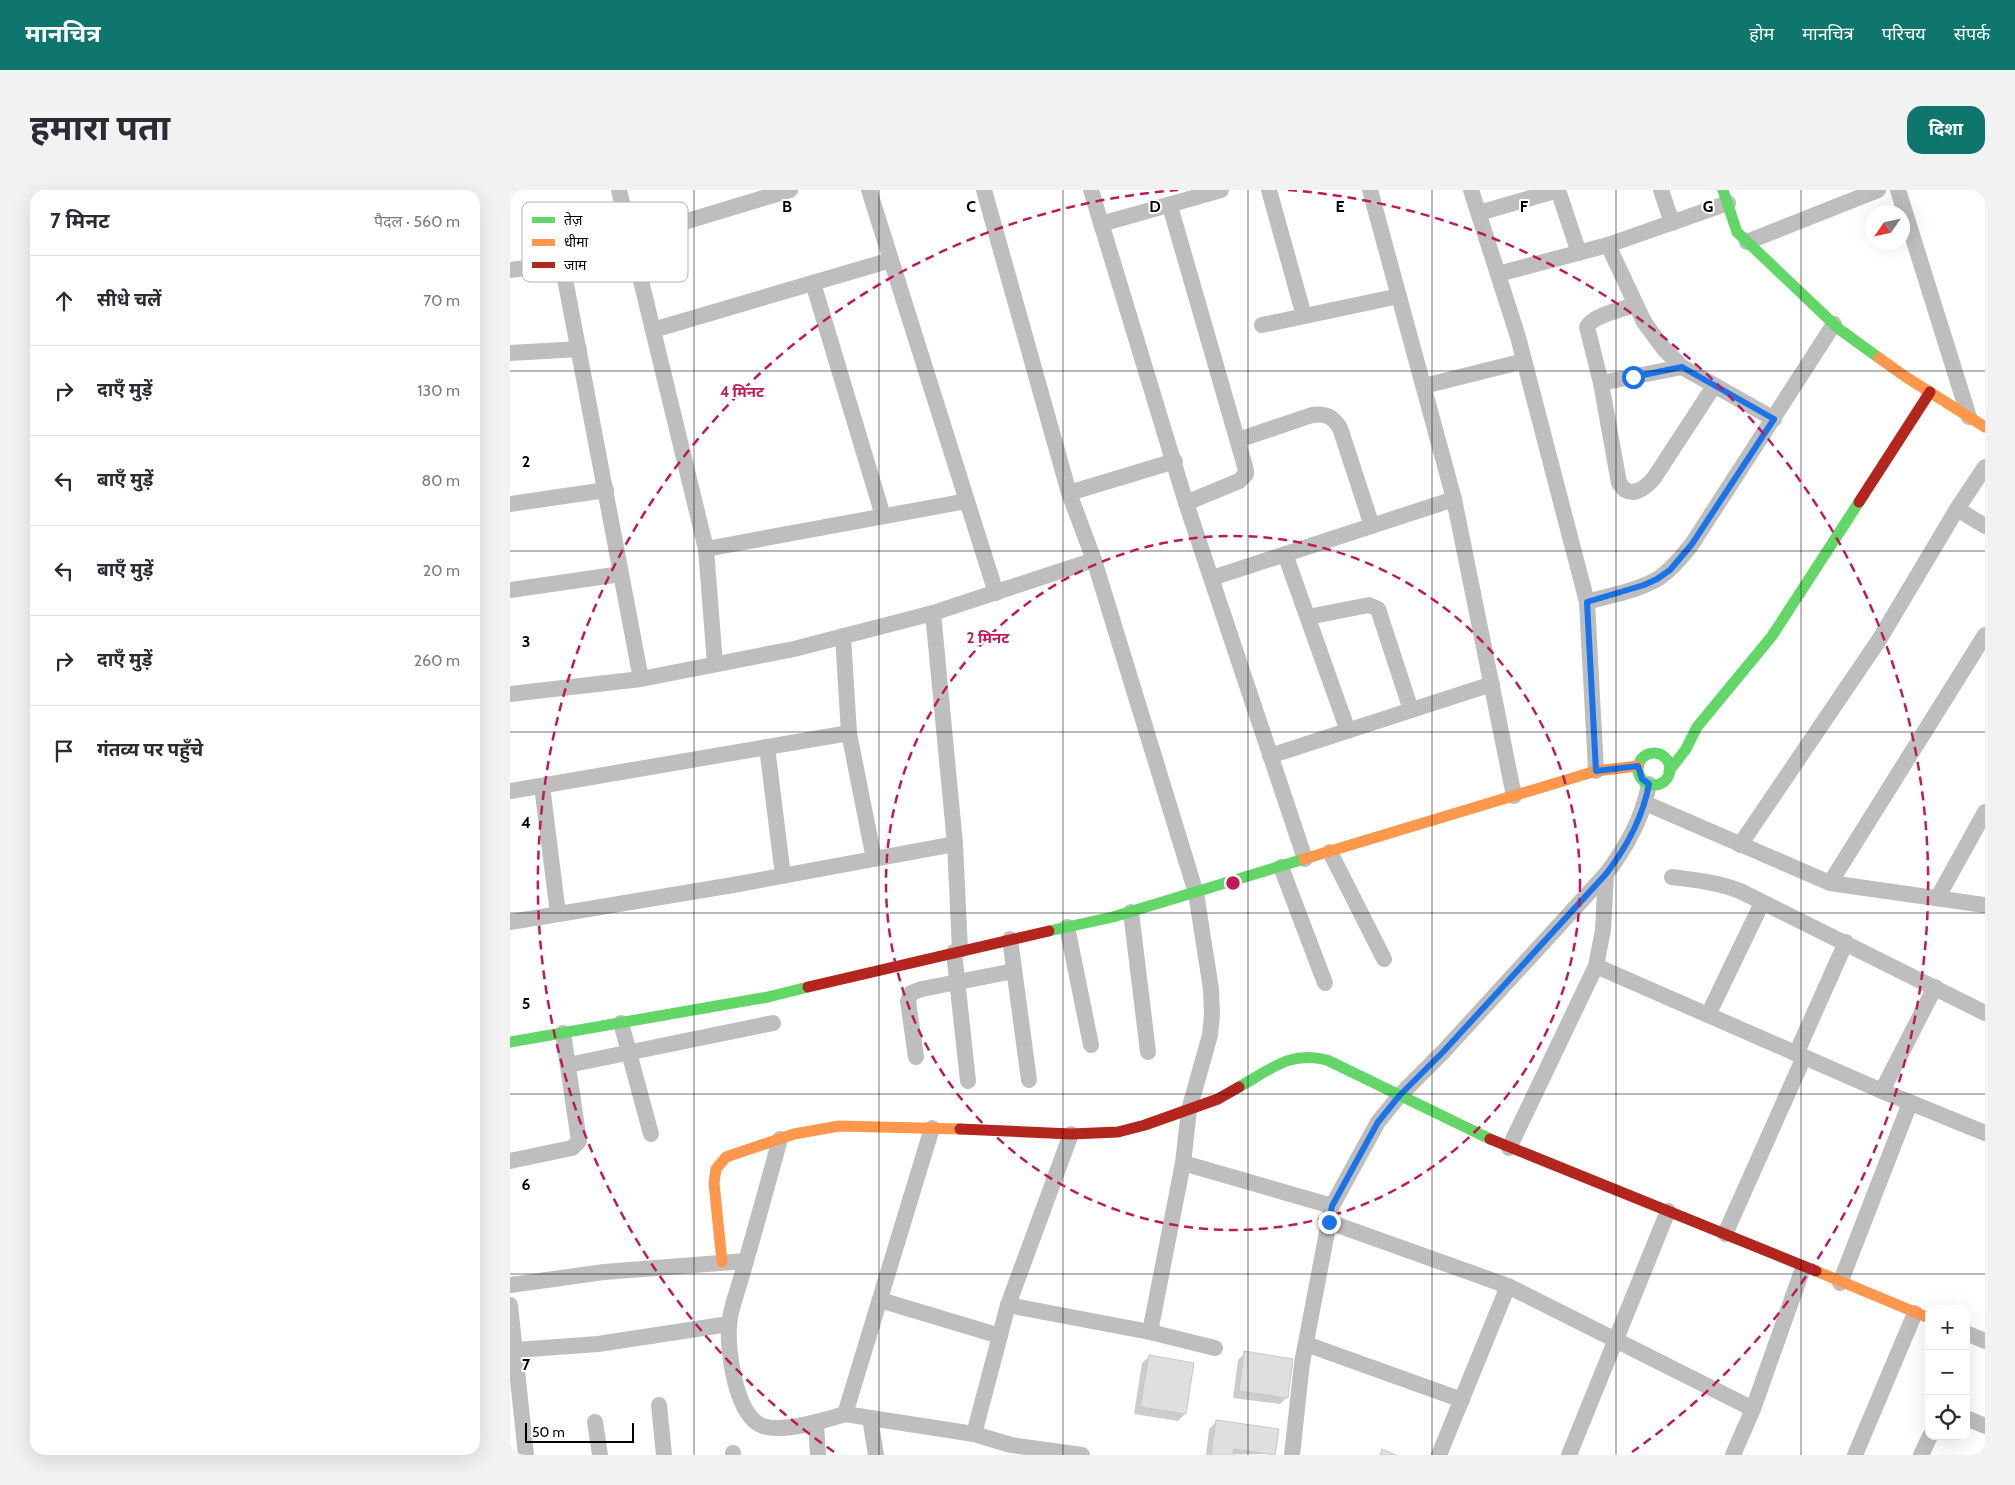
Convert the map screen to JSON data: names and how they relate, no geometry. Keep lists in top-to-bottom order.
{
  "legend": ["तेज़", "धीमा", "जाम"],
  "scale_bar": "50 m",
  "north": "bottom left",
  "page": {
    "header": "मानचित्र",
    "nav": [
      "होम",
      "मानचित्र",
      "परिचय",
      "संपर्क"
    ],
    "title": "हमारा पता",
    "buttons": "दिशा",
    "heading": ["7 मिनट", "पैदल · 560 m"],
    "list": [
      ["सीधे चलें", "70 m"],
      ["दाएँ मुड़ें", "130 m"],
      ["बाएँ मुड़ें", "80 m"],
      ["बाएँ मुड़ें", "20 m"],
      ["दाएँ मुड़ें", "260 m"],
      "गंतव्य पर पहुँचे"
    ],
    "map_buttons": ["+", "−"],
    "scale": "50 m"
  },
  "grid": {
    "columns": [
      "B",
      "C",
      "D",
      "E",
      "F",
      "G"
    ],
    "rows": [
      "2",
      "3",
      "4",
      "5",
      "6",
      "7"
    ]
  },
  "rings": ["4 मिनट", "2 मिनट"]
}
